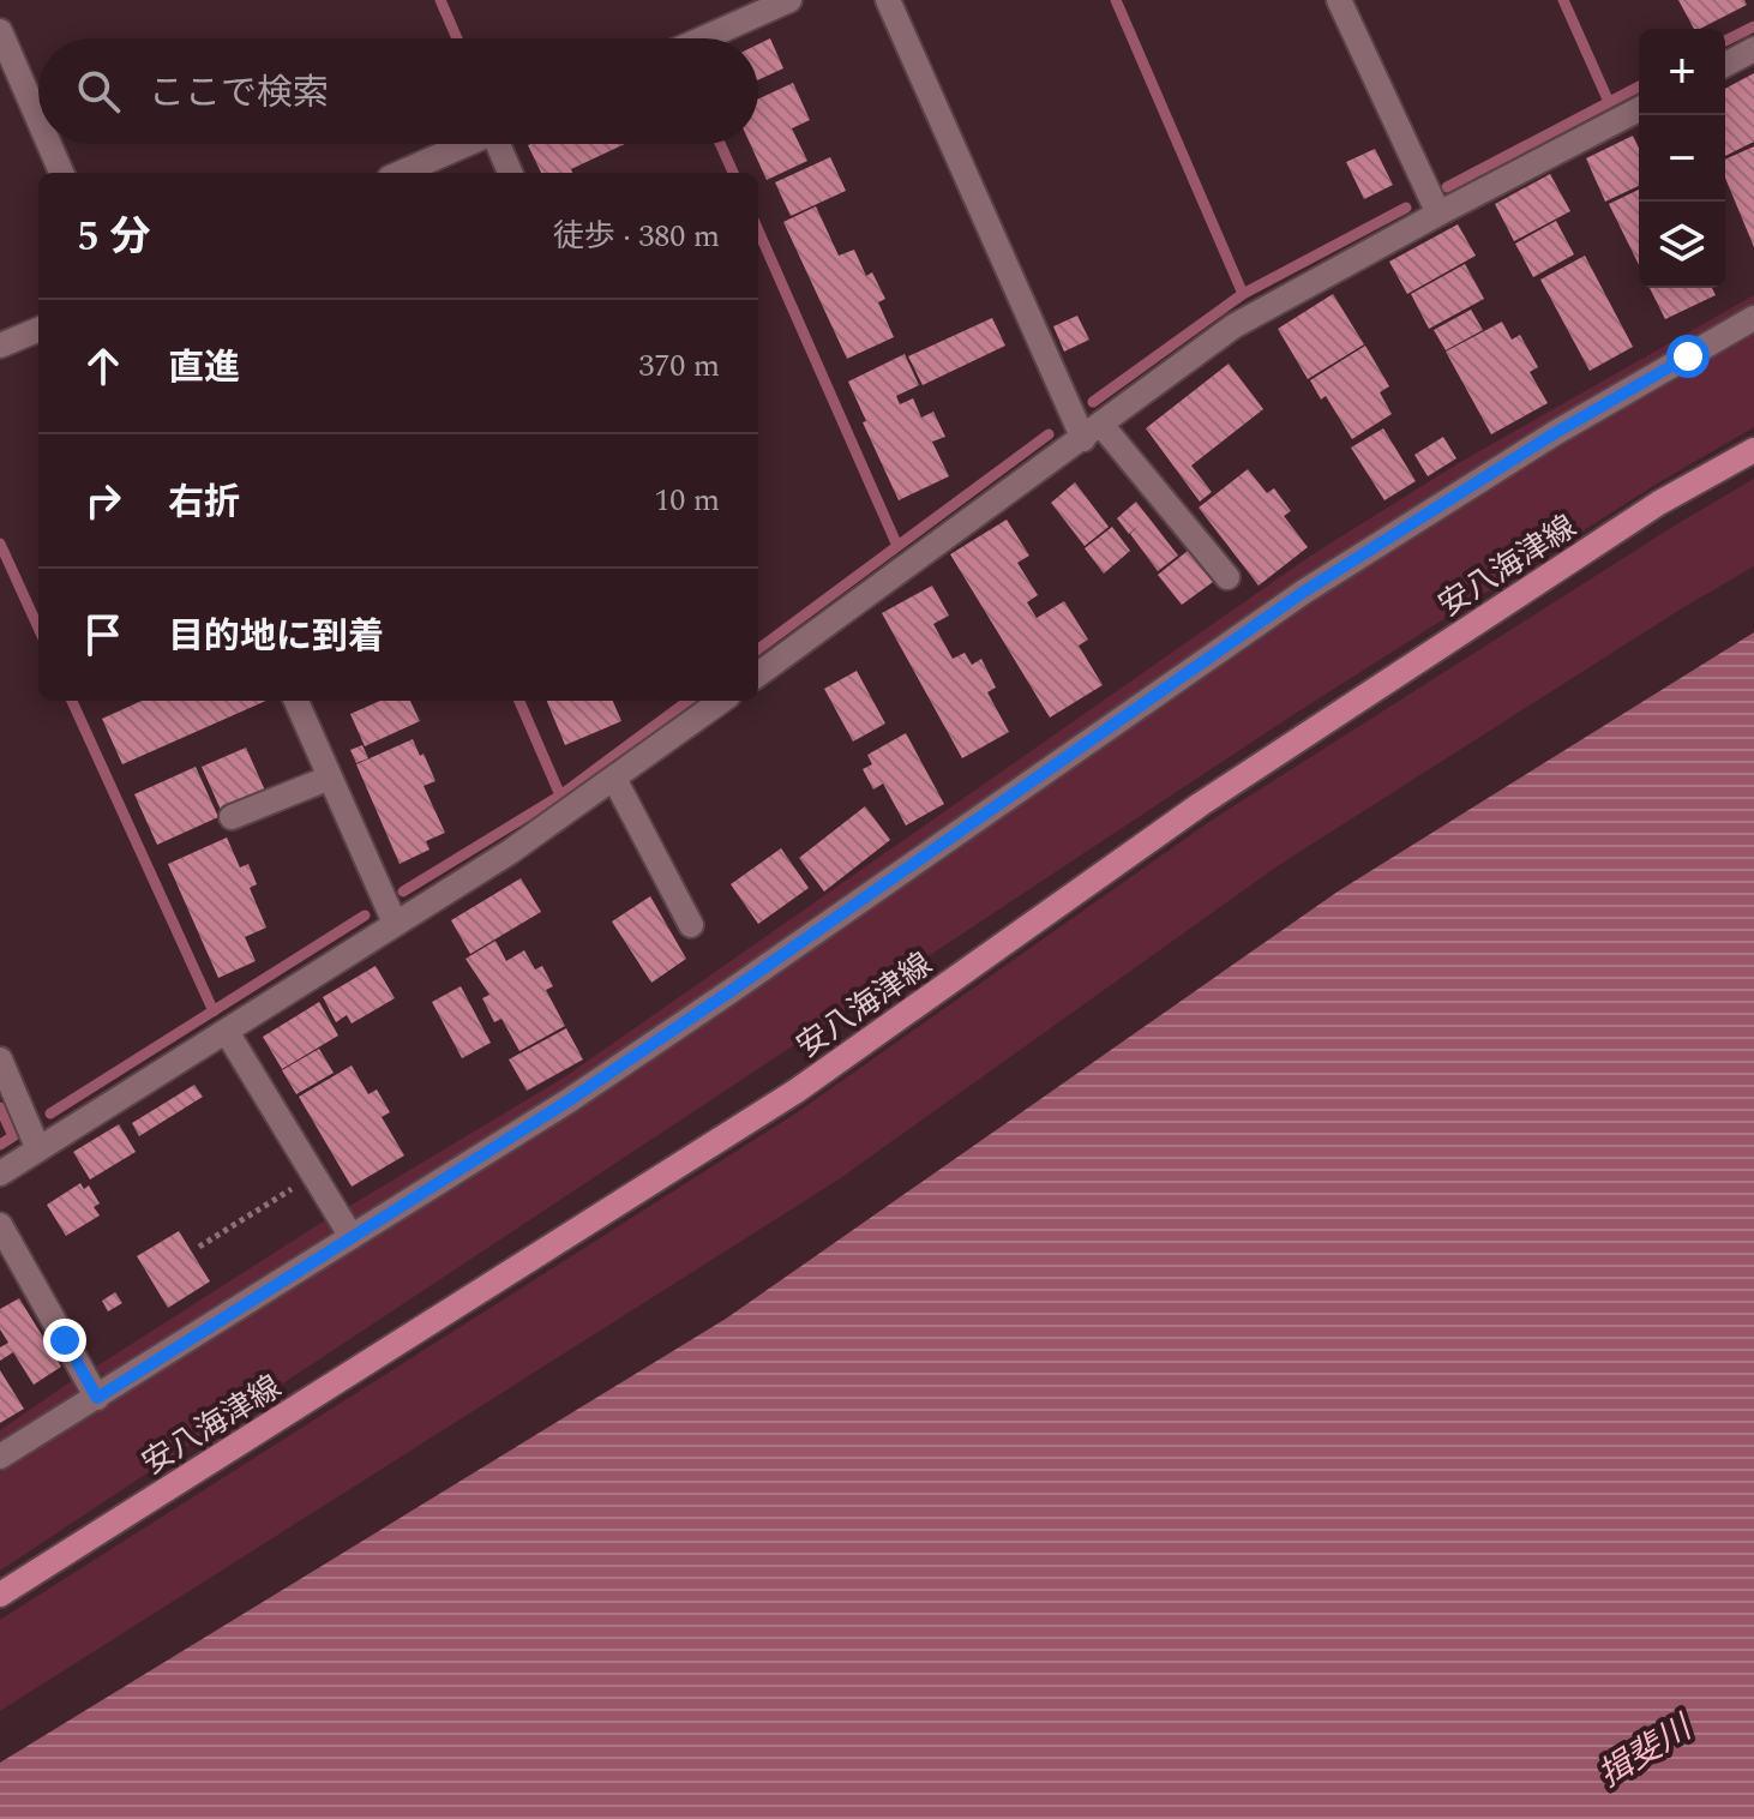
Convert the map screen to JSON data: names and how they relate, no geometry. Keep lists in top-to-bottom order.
{
  "streets": {
    "main road": ["安八海津線"]
  },
  "water": ["揖斐川"],
  "page": {
    "map_buttons": ["+", "−"],
    "search": "ここで検索",
    "heading": ["5 分", "徒歩 · 380 m"],
    "list": [
      ["直進", "370 m"],
      ["右折", "10 m"],
      "目的地に到着"
    ]
  }
}
